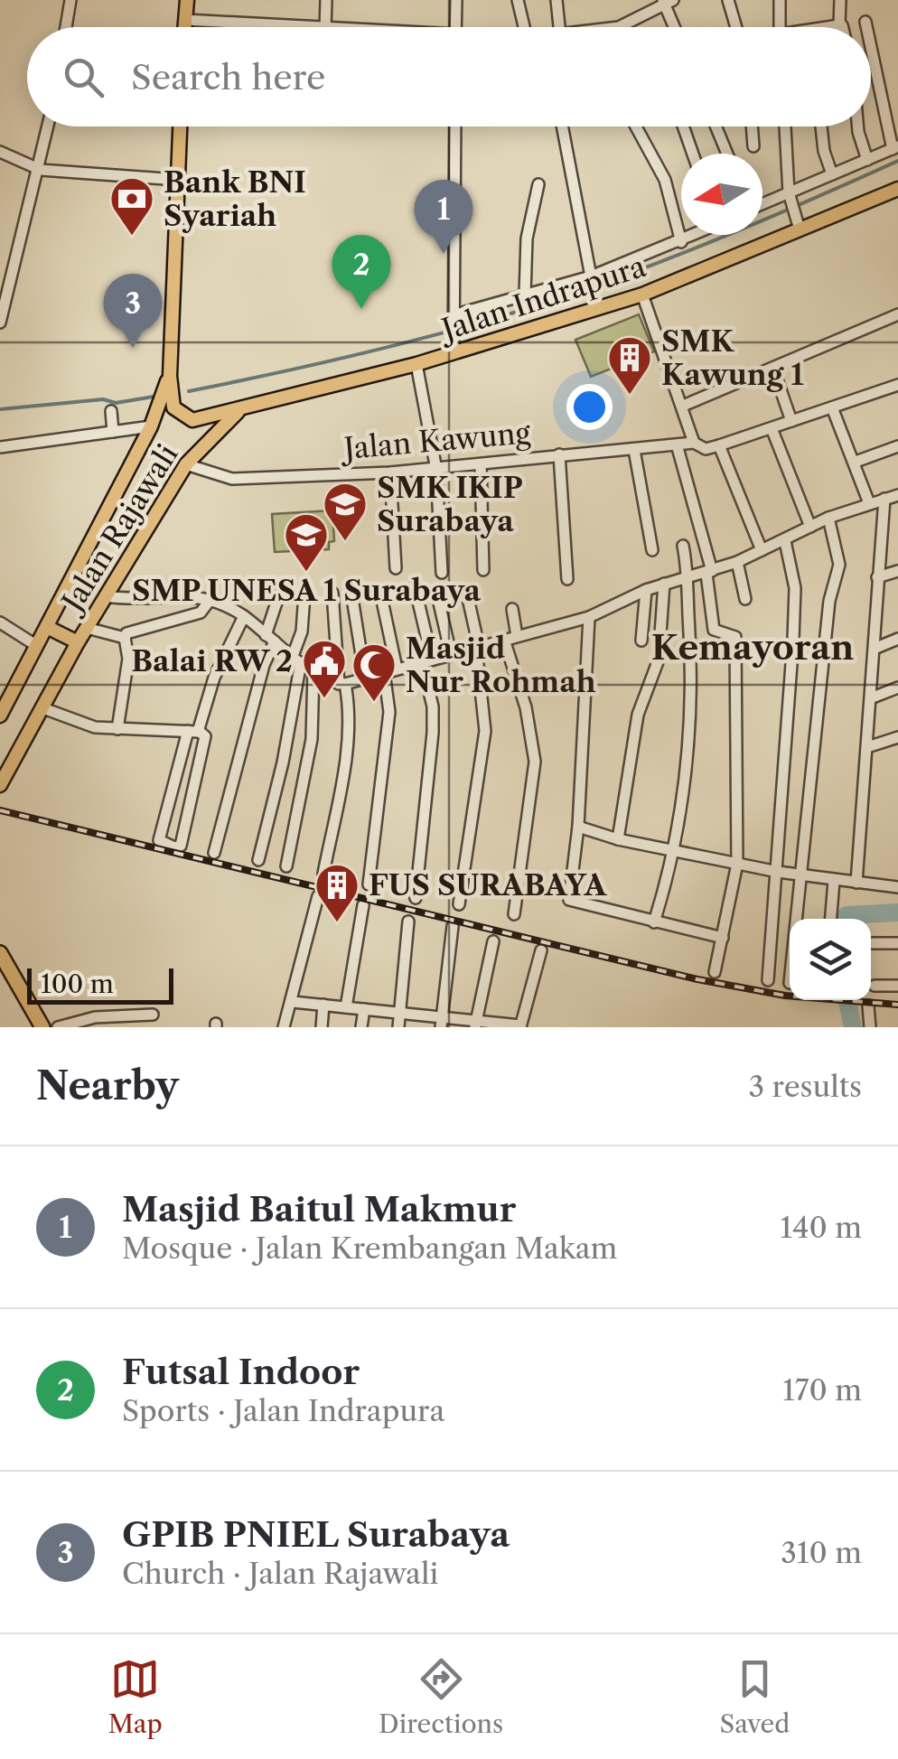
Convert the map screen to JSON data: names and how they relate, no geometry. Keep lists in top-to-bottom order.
{
  "streets": {
    "main road": ["Jalan Indrapura", "Jalan Rajawali"],
    "street": ["Jalan Kawung"]
  },
  "crossings": [
    ["Jalan Indrapura", "Jalan Rajawali"],
    ["Jalan Kawung", "Jalan Rajawali"]
  ],
  "districts": ["Kemayoran"],
  "places": {
    "bank": ["Bank BNI Syariah"],
    "building": ["SMK Kawung 1", "FUS SURABAYA"],
    "school or university": ["SMK IKIP Surabaya", "SMP UNESA 1 Surabaya"],
    "public building": ["Balai RW 2"],
    "mosque": ["Masjid Nur Rohmah"]
  },
  "scale_bar": "100 m",
  "north": "left",
  "page": {
    "search": "Search here",
    "pins": ["1", "2", "3"],
    "scale": "100 m",
    "heading": ["Nearby", "3 results"],
    "list": [
      {
        "mark": "1",
        "name": "Masjid Baitul Makmur",
        "note": "Mosque · Jalan Krembangan Makam",
        "value": "140 m"
      },
      {
        "mark": "2",
        "name": "Futsal Indoor",
        "note": "Sports · Jalan Indrapura",
        "value": "170 m"
      },
      {
        "mark": "3",
        "name": "GPIB PNIEL Surabaya",
        "note": "Church · Jalan Rajawali",
        "value": "310 m"
      }
    ],
    "nav": ["Map", "Directions", "Saved"]
  }
}
